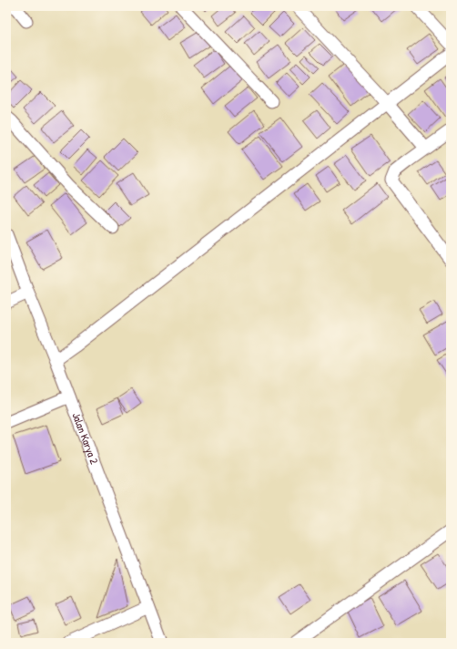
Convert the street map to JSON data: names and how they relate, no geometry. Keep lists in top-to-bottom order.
{
  "streets": {
    "street": ["Jalan Karya 2"]
  }
}
